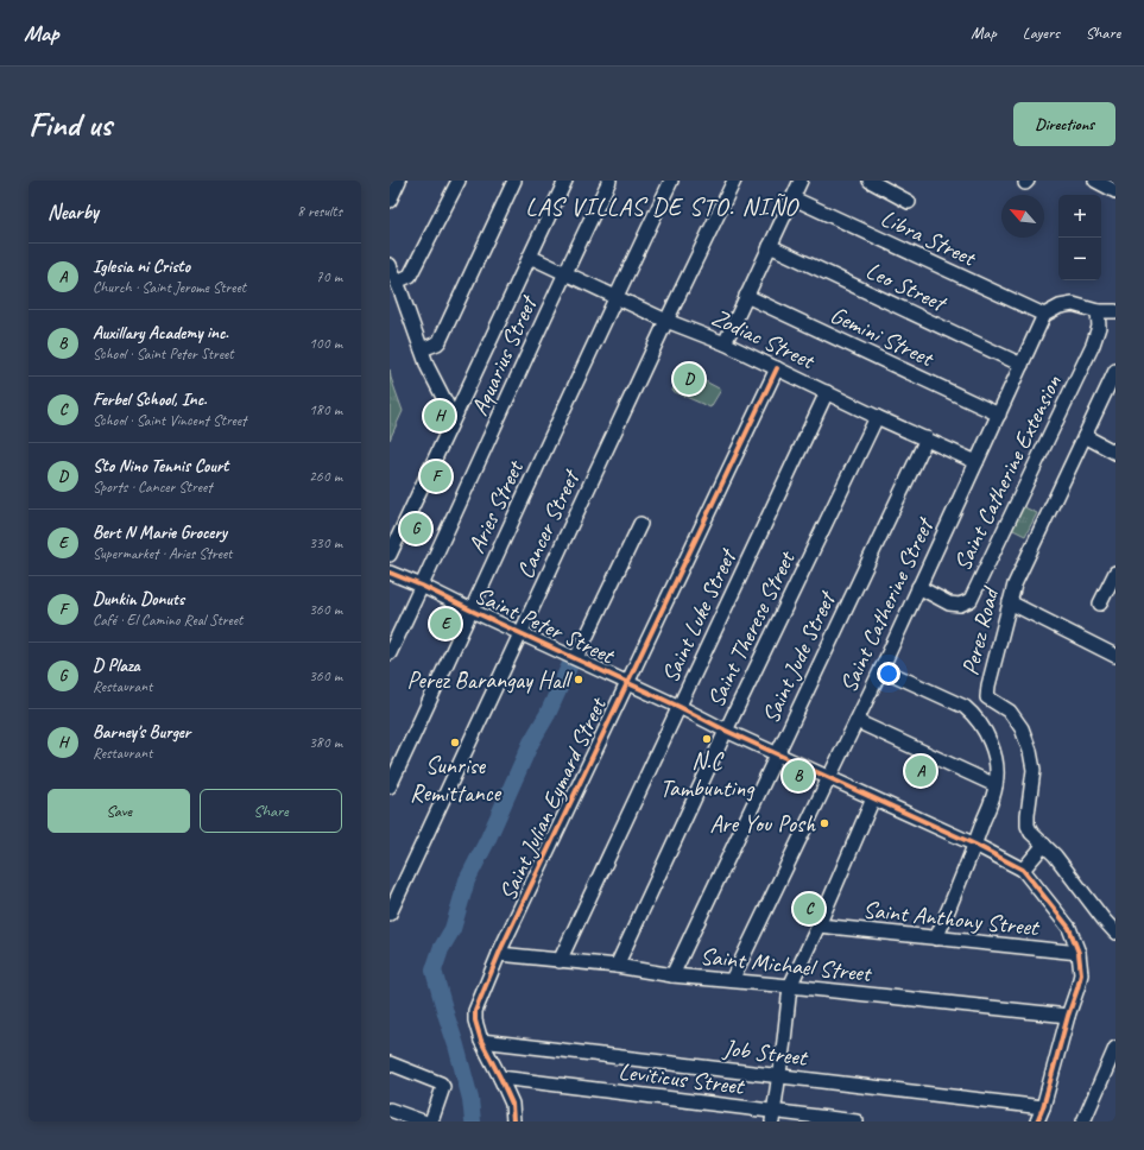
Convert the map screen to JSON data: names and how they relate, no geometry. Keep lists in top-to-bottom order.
{
  "streets": {
    "street": [
      "Libra Street",
      "Leo Street",
      "Gemini Street",
      "Zodiac Street",
      "Aquarius Street",
      "Saint Catherine Extension",
      "Aries Street",
      "Cancer Street",
      "Saint Catherine Street",
      "Saint Luke Street",
      "Saint Peter Street",
      "Saint Therese Street",
      "Perez Road",
      "Saint Jude Street",
      "Saint Julian Eymard Street",
      "Saint Anthony Street",
      "Saint Michael Street",
      "Job Street",
      "Leviticus Street"
    ]
  },
  "crossings": [
    ["Libra Street", "Saint Catherine Street"],
    ["Leo Street", "Saint Catherine Street"],
    ["Gemini Street", "Saint Catherine Street"],
    ["Zodiac Street", "Aquarius Street"],
    ["Zodiac Street", "Aries Street"],
    ["Zodiac Street", "Cancer Street"],
    ["Zodiac Street", "Saint Catherine Street"],
    ["Zodiac Street", "Saint Luke Street"],
    ["Zodiac Street", "Saint Therese Street"],
    ["Zodiac Street", "Saint Jude Street"],
    ["Zodiac Street", "Saint Julian Eymard Street"],
    ["Aquarius Street", "Saint Peter Street"],
    ["Saint Catherine Extension", "Saint Catherine Street"],
    ["Aries Street", "Saint Peter Street"],
    ["Cancer Street", "Saint Peter Street"],
    ["Saint Catherine Street", "Saint Peter Street"],
    ["Saint Catherine Street", "Saint Michael Street"],
    ["Saint Luke Street", "Saint Peter Street"],
    ["Saint Luke Street", "Saint Michael Street"],
    ["Saint Peter Street", "Saint Therese Street"],
    ["Saint Peter Street", "Saint Jude Street"],
    ["Saint Peter Street", "Saint Julian Eymard Street"],
    ["Saint Peter Street", "Saint Anthony Street"],
    ["Saint Peter Street", "Saint Michael Street"],
    ["Saint Peter Street", "Job Street"],
    ["Saint Therese Street", "Saint Michael Street"],
    ["Saint Jude Street", "Saint Michael Street"],
    ["Saint Julian Eymard Street", "Saint Michael Street"],
    ["Saint Julian Eymard Street", "Job Street"],
    ["Saint Julian Eymard Street", "Leviticus Street"]
  ],
  "districts": ["LAS VILLAS DE STO. NIÑO"],
  "places": [
    "Perez Barangay Hall",
    "N.C Tambunting",
    "Sunrise Remittance",
    "Are You Posh"
  ],
  "north": "top left",
  "page": {
    "header": "Map",
    "nav": ["Map", "Layers", "Share"],
    "buttons": [
      "Directions",
      ["Save", "Share"]
    ],
    "title": "Find us",
    "heading": ["Nearby", "8 results"],
    "map_buttons": ["+", "−"],
    "list": [
      {
        "mark": "A",
        "name": "Iglesia ni Cristo",
        "note": "Church · Saint Jerome Street",
        "value": "70 m"
      },
      {
        "mark": "B",
        "name": "Auxillary Academy inc.",
        "note": "School · Saint Peter Street",
        "value": "100 m"
      },
      {
        "mark": "C",
        "name": "Ferbel School, Inc.",
        "note": "School · Saint Vincent Street",
        "value": "180 m"
      },
      {
        "mark": "D",
        "name": "Sto Nino Tennis Court",
        "note": "Sports · Cancer Street",
        "value": "260 m"
      },
      {
        "mark": "E",
        "name": "Bert N Marie Grocery",
        "note": "Supermarket · Aries Street",
        "value": "330 m"
      },
      {
        "mark": "F",
        "name": "Dunkin Donuts",
        "note": "Café · El Camino Real Street",
        "value": "360 m"
      },
      {
        "mark": "G",
        "name": "D Plaza",
        "note": "Restaurant",
        "value": "360 m"
      },
      {
        "mark": "H",
        "name": "Barney's Burger",
        "note": "Restaurant",
        "value": "380 m"
      }
    ],
    "pins": [
      "D",
      "H",
      "F",
      "G",
      "E",
      "A",
      "B",
      "C"
    ]
  }
}
